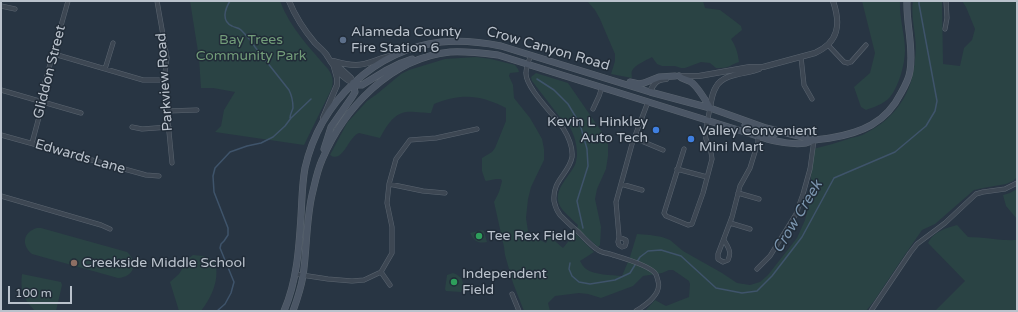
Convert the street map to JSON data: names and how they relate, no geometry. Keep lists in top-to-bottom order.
{
  "streets": {
    "main road": ["Crow Canyon Road"],
    "street": ["Gliddon Street", "Parkview Road", "Edwards Lane"]
  },
  "crossings": [
    ["Gliddon Street", "Edwards Lane"]
  ],
  "water": ["Crow Creek"],
  "parks": ["Bay Trees Community Park"],
  "places": [
    "Alameda County Fire Station 6",
    "Kevin L Hinkley Auto Tech",
    "Valley Convenient Mini Mart",
    "Tee Rex Field",
    "Creekside Middle School",
    "Independent Field"
  ],
  "scale_bar": "100 m"
}
